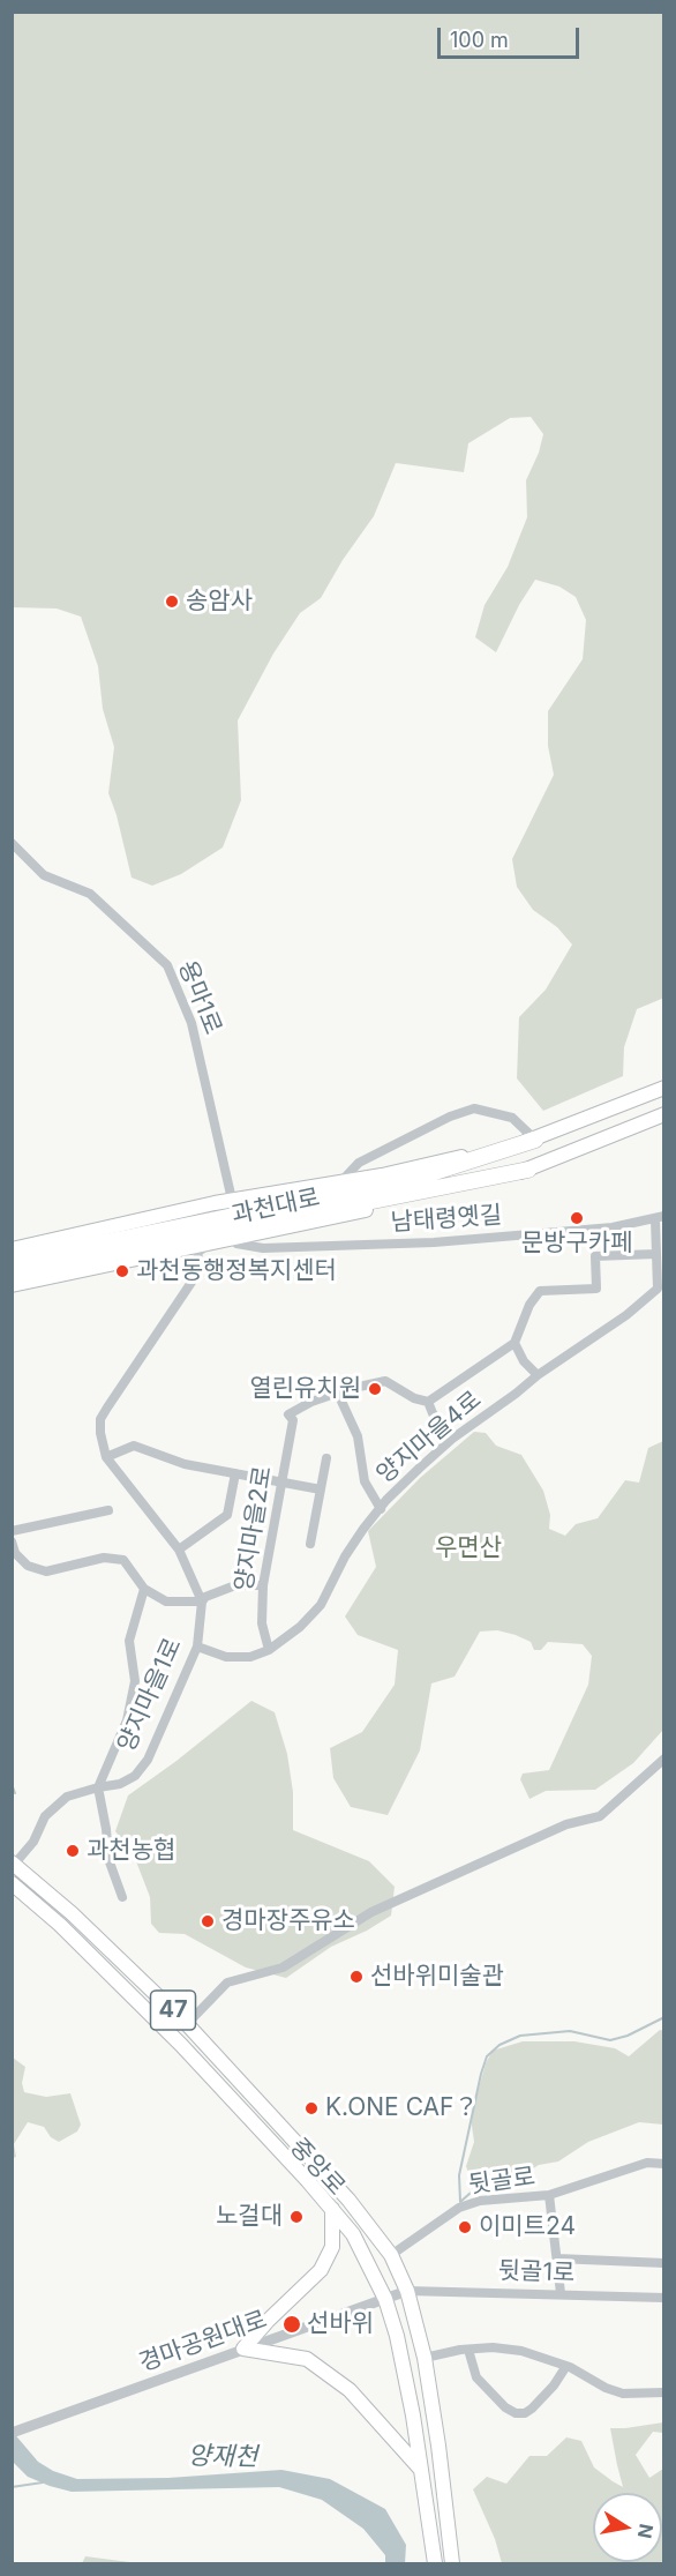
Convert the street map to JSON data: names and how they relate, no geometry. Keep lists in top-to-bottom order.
{
  "streets": {
    "highway": ["과천대로"],
    "main road": ["47", "중앙로"],
    "street": [
      "용마1로",
      "남태령옛길",
      "양지마을4로",
      "양지마을2로",
      "양지마을1로",
      "뒷골로",
      "뒷골1로",
      "경마공원대로"
    ]
  },
  "crossings": [
    ["남태령옛길", "양지마을4로"],
    ["양지마을4로", "양지마을2로"],
    ["양지마을4로", "양지마을1로"],
    ["양지마을1로", "중앙로"],
    ["중앙로", "뒷골로"],
    ["중앙로", "뒷골1로"],
    ["중앙로", "경마공원대로"],
    ["뒷골로", "뒷골1로"],
    ["뒷골1로", "경마공원대로"]
  ],
  "water": ["양재천"],
  "parks": ["우면산"],
  "places": [
    "송암사",
    "문방구카페",
    "과천동행정복지센터",
    "열린유치원",
    "과천농협",
    "경마장주유소",
    "선바위미술관",
    "K.ONE CAF？",
    "노걸대",
    "이미트24",
    "선바위"
  ],
  "scale_bar": "100 m",
  "north": "right"
}
